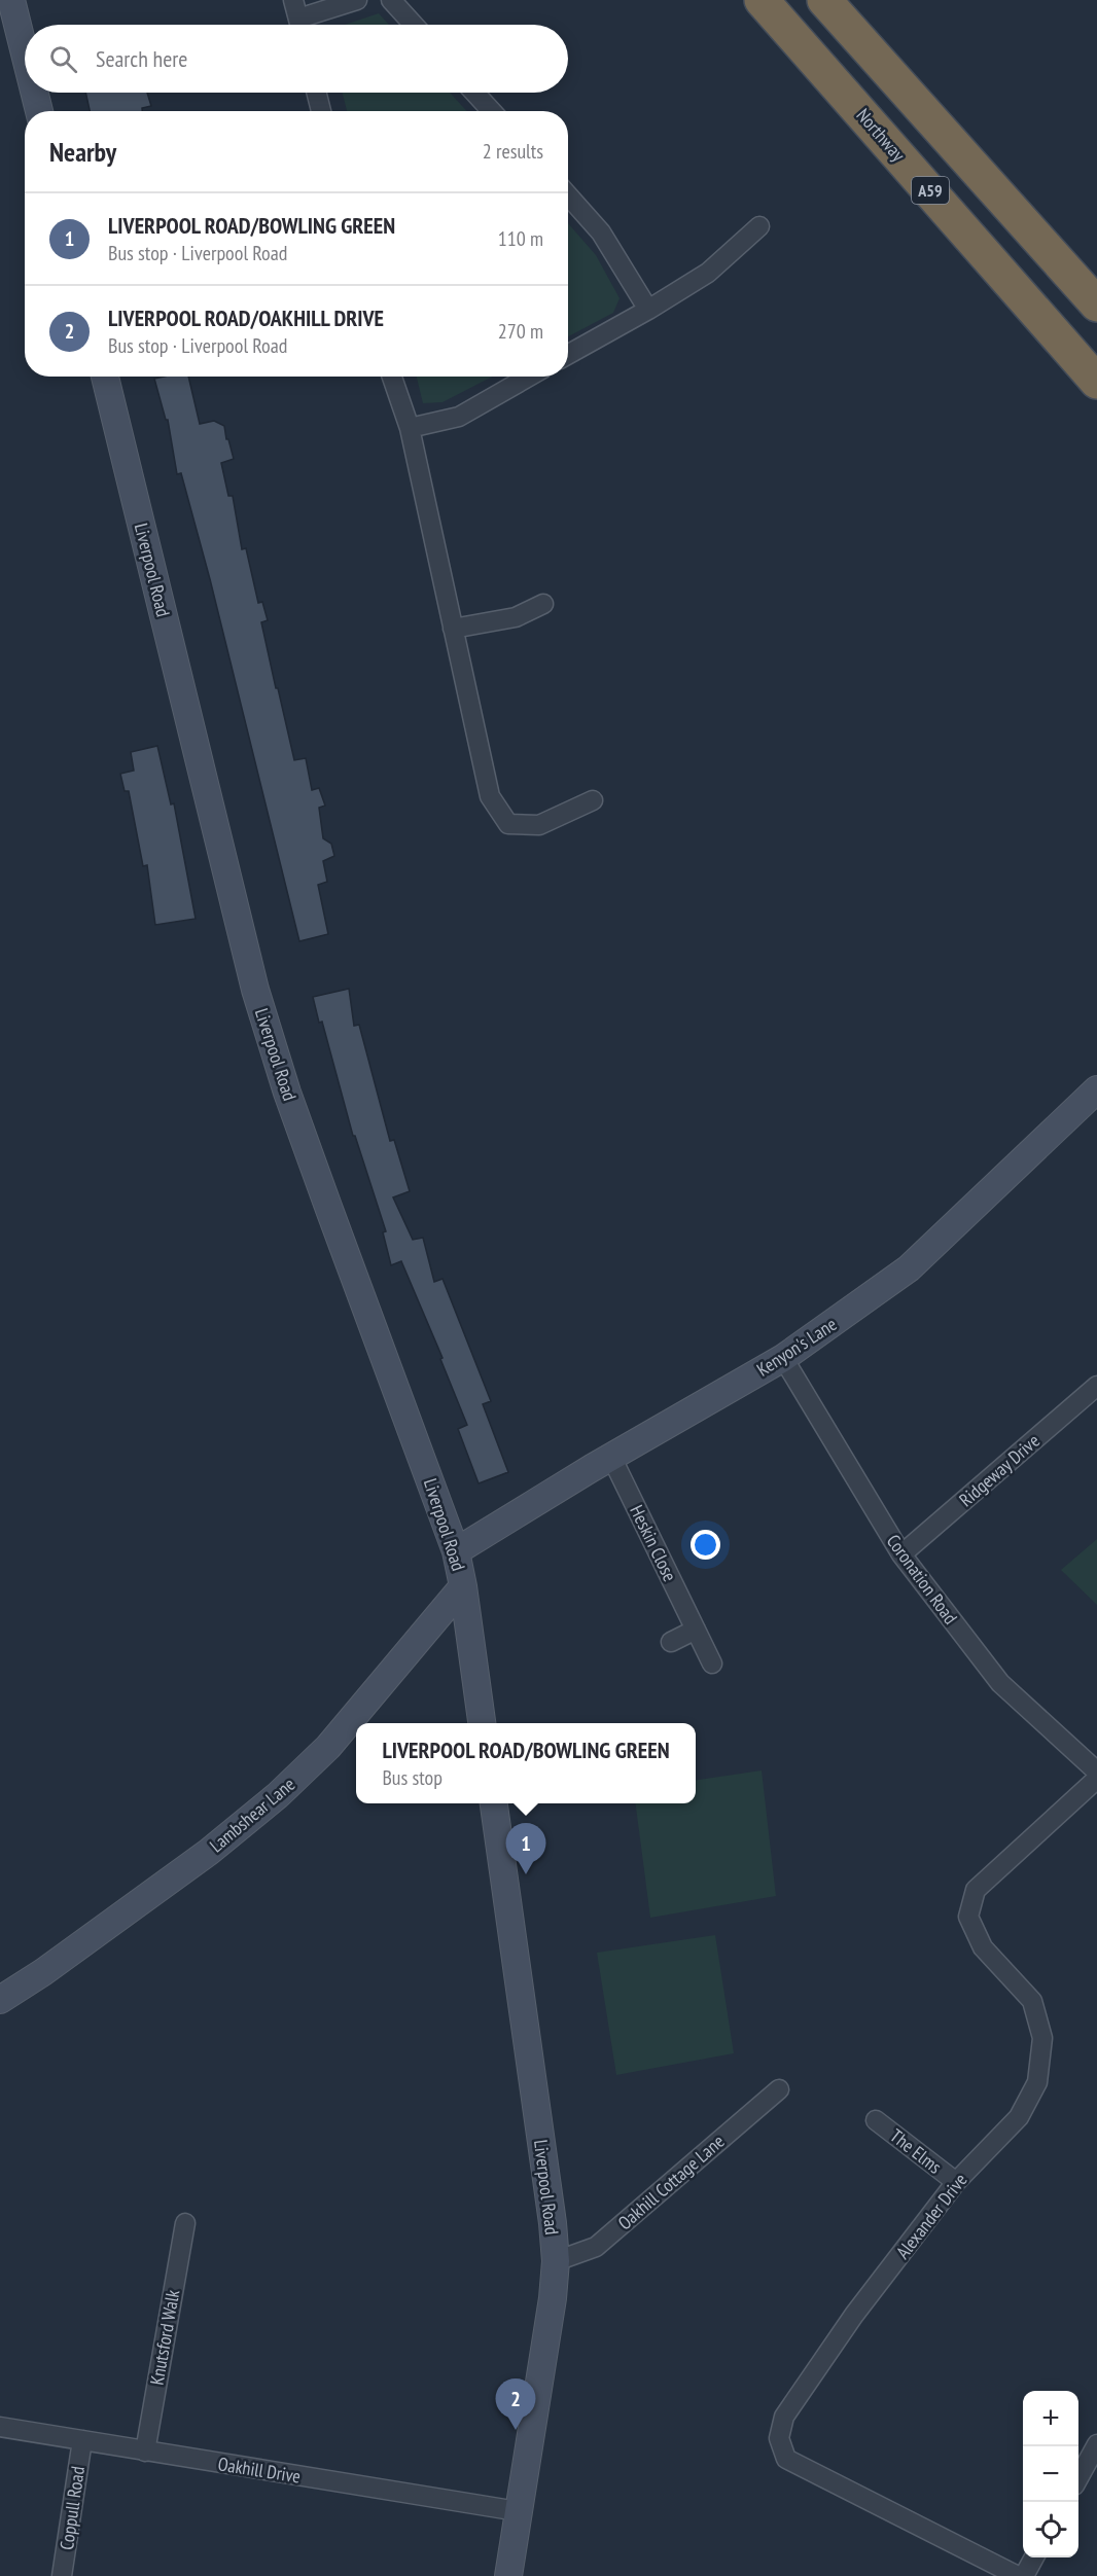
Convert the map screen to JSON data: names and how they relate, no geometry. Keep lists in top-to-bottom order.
{
  "streets": {
    "highway": ["Northway", "A59"],
    "main road": ["Liverpool Road", "Kenyon's Lane", "Lambshear Lane"],
    "street": [
      "Ridgeway Drive",
      "Heskin Close",
      "Coronation Road",
      "The Elms",
      "Oakhill Cottage Lane",
      "Alexander Drive",
      "Knutsford Walk",
      "Oakhill Drive",
      "Coppull Road"
    ]
  },
  "crossings": [
    ["Liverpool Road", "Kenyon's Lane"],
    ["Liverpool Road", "Lambshear Lane"],
    ["Liverpool Road", "Oakhill Cottage Lane"],
    ["Liverpool Road", "Oakhill Drive"],
    ["Kenyon's Lane", "Heskin Close"],
    ["Kenyon's Lane", "Coronation Road"],
    ["Ridgeway Drive", "Coronation Road"],
    ["The Elms", "Alexander Drive"],
    ["Knutsford Walk", "Oakhill Drive"],
    ["Oakhill Drive", "Coppull Road"]
  ],
  "page": {
    "search": "Search here",
    "heading": ["Nearby", "2 results"],
    "list": [
      {
        "mark": "1",
        "name": "LIVERPOOL ROAD/BOWLING GREEN",
        "note": "Bus stop · Liverpool Road",
        "value": "110 m"
      },
      {
        "mark": "2",
        "name": "LIVERPOOL ROAD/OAKHILL DRIVE",
        "note": "Bus stop · Liverpool Road",
        "value": "270 m"
      }
    ],
    "popup": ["LIVERPOOL ROAD/BOWLING GREEN", "Bus stop"],
    "pins": ["1", "2"],
    "map_buttons": ["+", "−"]
  }
}
